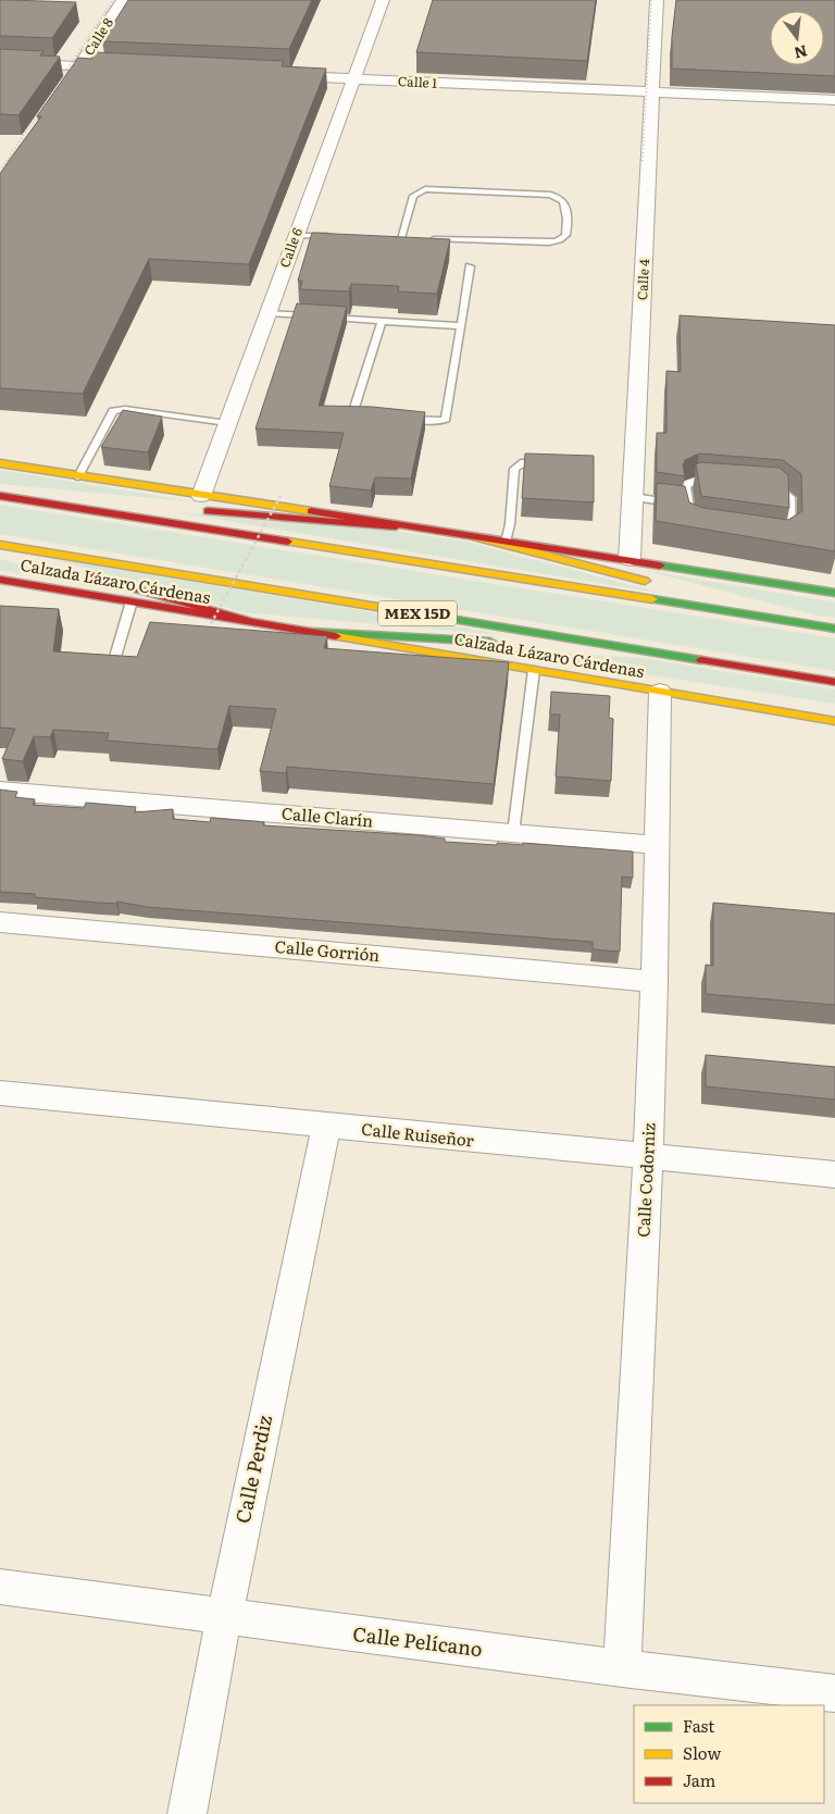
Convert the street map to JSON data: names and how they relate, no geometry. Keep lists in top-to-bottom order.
{
  "streets": {
    "main road": ["Calzada Lázaro Cárdenas", "MEX 15D"],
    "street": [
      "Calle 8",
      "Calle 1",
      "Calle 6",
      "Calle 4",
      "Calle Clarín",
      "Calle Gorrión",
      "Calle Ruiseñor",
      "Calle Codorniz",
      "Calle Perdiz",
      "Calle Pelícano"
    ]
  },
  "crossings": [
    ["Calle 1", "Calle 6"],
    ["Calle 1", "Calle 4"],
    ["Calzada Lázaro Cárdenas", "Calle Codorniz"],
    ["Calle Clarín", "Calle Codorniz"],
    ["Calle Gorrión", "Calle Codorniz"],
    ["Calle Ruiseñor", "Calle Codorniz"],
    ["Calle Ruiseñor", "Calle Perdiz"],
    ["Calle Codorniz", "Calle Pelícano"],
    ["Calle Perdiz", "Calle Pelícano"]
  ],
  "legend": ["Fast", "Slow", "Jam"],
  "north": "bottom"
}
